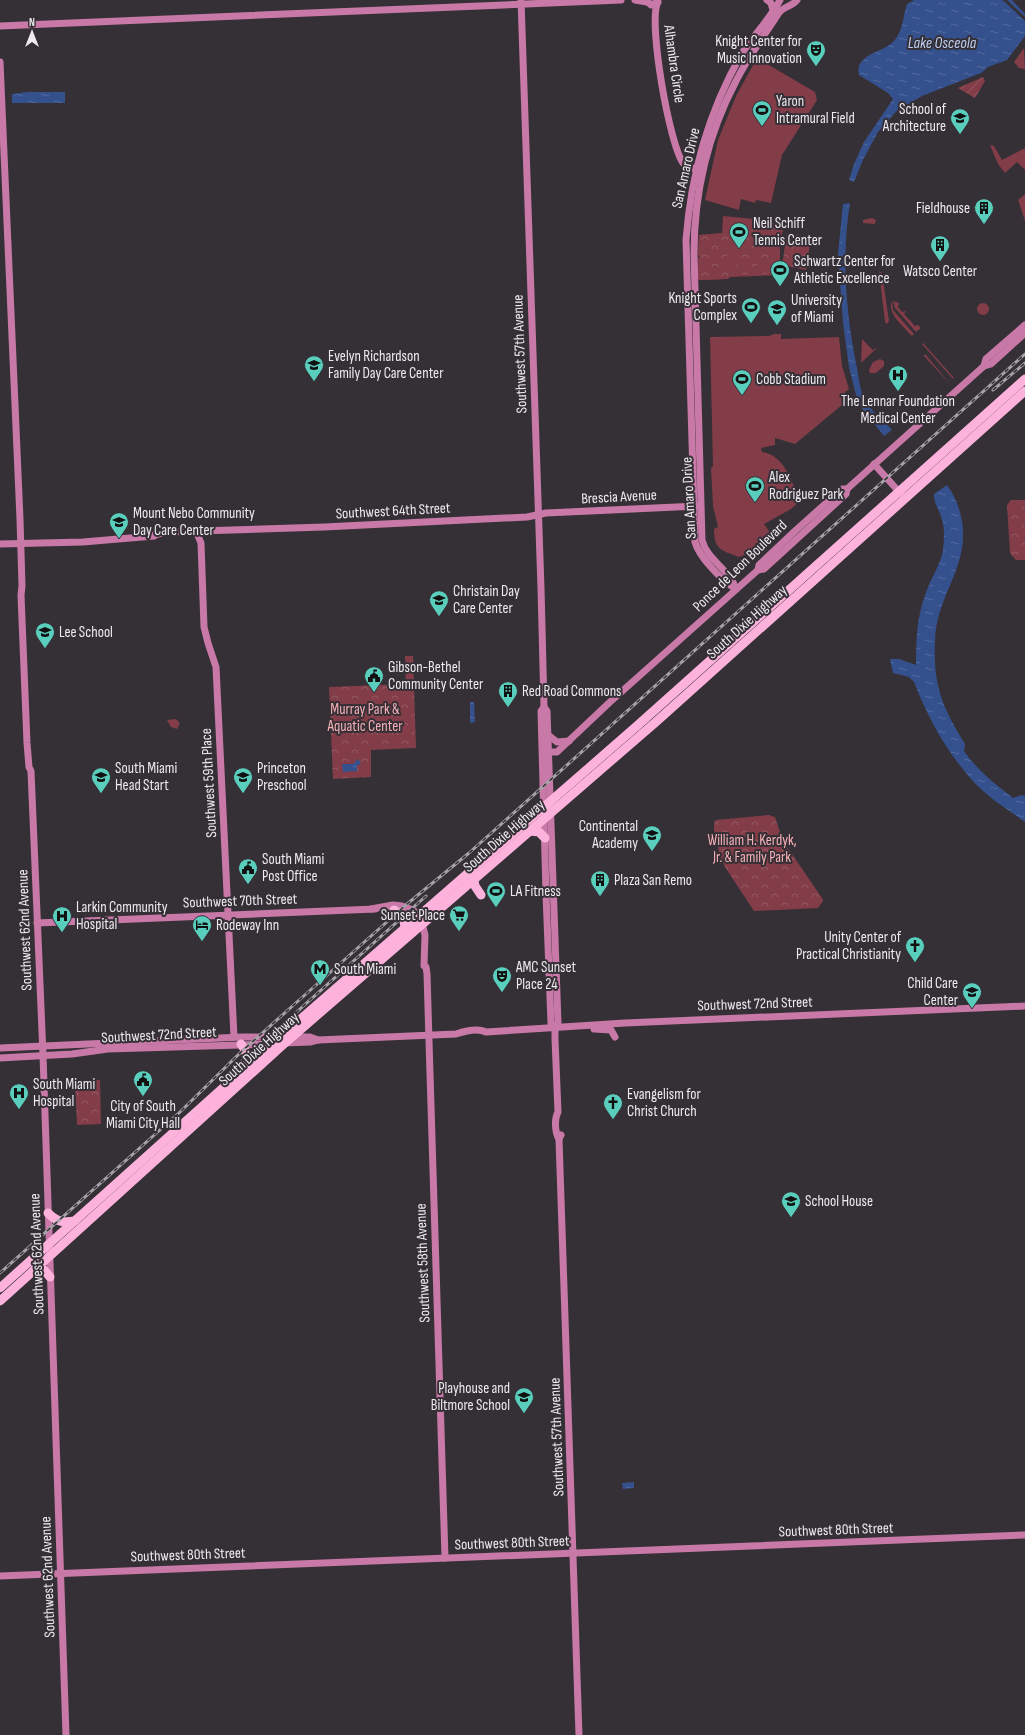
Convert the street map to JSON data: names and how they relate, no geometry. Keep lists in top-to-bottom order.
{
  "streets": {
    "highway": ["South Dixie Highway"],
    "street": [
      "Alhambra Circle",
      "San Amaro Drive",
      "Southwest 57th Avenue",
      "Brescia Avenue",
      "Southwest 64th Street",
      "Ponce de Leon Boulevard",
      "Southwest 59th Place",
      "Southwest 70th Street",
      "Southwest 62nd Avenue",
      "Southwest 72nd Street",
      "Southwest 58th Avenue",
      "Southwest 80th Street"
    ]
  },
  "crossings": [
    ["Alhambra Circle", "San Amaro Drive"],
    ["San Amaro Drive", "Brescia Avenue"],
    ["San Amaro Drive", "Ponce de Leon Boulevard"],
    ["Southwest 57th Avenue", "Brescia Avenue"],
    ["Southwest 57th Avenue", "Southwest 64th Street"],
    ["Southwest 57th Avenue", "Ponce de Leon Boulevard"],
    ["Southwest 57th Avenue", "South Dixie Highway"],
    ["Southwest 57th Avenue", "Southwest 72nd Street"],
    ["Southwest 57th Avenue", "Southwest 80th Street"],
    ["Brescia Avenue", "Southwest 64th Street"],
    ["Southwest 64th Street", "Southwest 59th Place"],
    ["Southwest 64th Street", "Southwest 62nd Avenue"],
    ["South Dixie Highway", "Southwest 70th Street"],
    ["South Dixie Highway", "Southwest 62nd Avenue"],
    ["South Dixie Highway", "Southwest 72nd Street"],
    ["South Dixie Highway", "Southwest 58th Avenue"],
    ["Southwest 59th Place", "Southwest 70th Street"],
    ["Southwest 59th Place", "Southwest 72nd Street"],
    ["Southwest 70th Street", "Southwest 62nd Avenue"],
    ["Southwest 70th Street", "Southwest 58th Avenue"],
    ["Southwest 62nd Avenue", "Southwest 72nd Street"],
    ["Southwest 62nd Avenue", "Southwest 80th Street"],
    ["Southwest 72nd Street", "Southwest 58th Avenue"],
    ["Southwest 58th Avenue", "Southwest 80th Street"]
  ],
  "water": ["Lake Osceola"],
  "parks": ["Murray Park & Aquatic Center", "William H. Kerdyk, Jr. & Family Park"],
  "places": {
    "theatre": ["Knight Center for Music Innovation", "AMC Sunset Place 24"],
    "sports": [
      "Yaron Intramural Field",
      "Neil Schiff Tennis Center",
      "Schwartz Center for Athletic Excellence",
      "Knight Sports Complex",
      "Cobb Stadium",
      "Alex Rodriguez Park",
      "LA Fitness"
    ],
    "school or university": [
      "School of Architecture",
      "University of Miami",
      "Evelyn Richardson Family Day Care Center",
      "Mount Nebo Community Day Care Center",
      "Christain Day Care Center",
      "Lee School",
      "South Miami Head Start",
      "Princeton Preschool",
      "Continental Academy",
      "Child Care Center",
      "School House",
      "Playhouse and Biltmore School"
    ],
    "building": [
      "Fieldhouse",
      "Watsco Center",
      "Red Road Commons",
      "Plaza San Remo"
    ],
    "hospital": ["The Lennar Foundation Medical Center", "Larkin Community Hospital", "South Miami Hospital"],
    "public building": ["Gibson-Bethel Community Center", "South Miami Post Office", "City of South Miami City Hall"],
    "supermarket": ["Sunset Place"],
    "hotel": ["Rodeway Inn"],
    "church": ["Unity Center of Practical Christianity", "Evangelism for Christ Church"],
    "metro station": ["South Miami"]
  },
  "north": "top"
}
